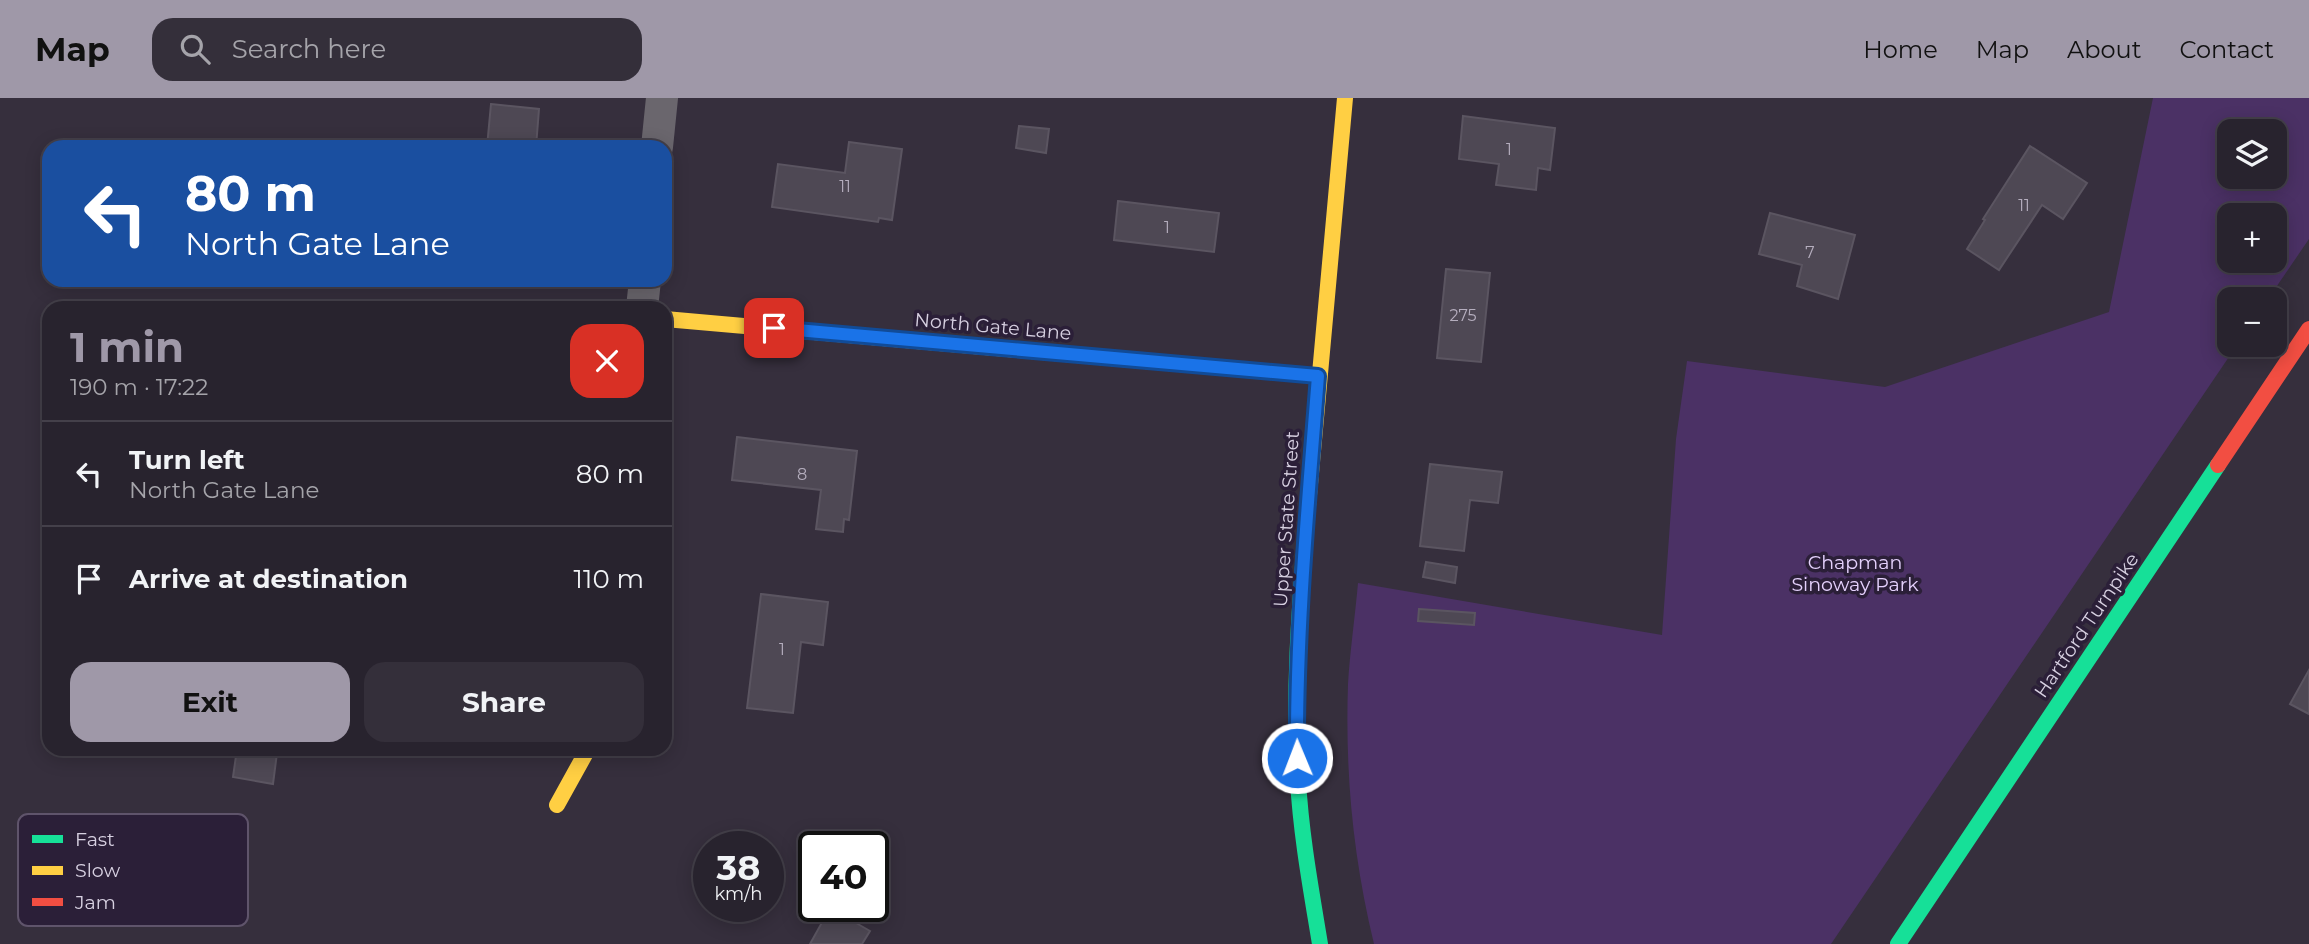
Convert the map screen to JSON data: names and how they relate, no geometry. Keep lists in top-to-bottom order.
{
  "streets": {
    "street": ["North Gate Lane", "Upper State Street", "Hartford Turnpike"]
  },
  "crossings": [
    ["North Gate Lane", "Upper State Street"]
  ],
  "parks": ["Chapman Sinoway Park"],
  "house_numbers": [
    "1",
    "11",
    "11",
    "1",
    "7",
    "275",
    "8",
    "1"
  ],
  "legend": ["Fast", "Slow", "Jam"],
  "page": {
    "header": "Map",
    "search": "Search here",
    "nav": [
      "Home",
      "Map",
      "About",
      "Contact"
    ],
    "map_buttons": ["+", "−"],
    "turn": ["80 m", "North Gate Lane"],
    "heading": ["1 min", "190 m · 17:22"],
    "list": [
      {
        "name": "Turn left",
        "note": "North Gate Lane",
        "value": "80 m"
      },
      {
        "name": "Arrive at destination",
        "value": "110 m"
      }
    ],
    "buttons": ["Exit", "Share"],
    "speed": "38 km/h",
    "limit": "40"
  }
}
